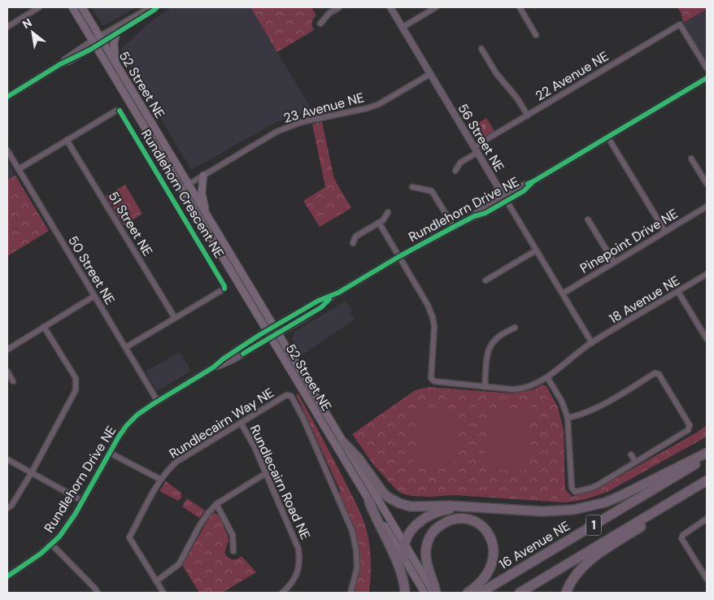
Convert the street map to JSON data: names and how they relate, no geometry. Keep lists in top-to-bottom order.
{
  "streets": {
    "highway": ["1", "16 Avenue NE"],
    "main road": ["52 Street NE"],
    "street": [
      "22 Avenue NE",
      "23 Avenue NE",
      "56 Street NE",
      "Rundlehorn Crescent NE",
      "Rundlehorn Drive NE",
      "51 Street NE",
      "Pinepoint Drive NE",
      "50 Street NE",
      "18 Avenue NE",
      "Rundlecairn Way NE",
      "Rundlecairn Road NE"
    ]
  },
  "crossings": [
    ["22 Avenue NE", "56 Street NE"],
    ["52 Street NE", "23 Avenue NE"],
    ["52 Street NE", "Rundlehorn Drive NE"],
    ["23 Avenue NE", "56 Street NE"],
    ["56 Street NE", "Rundlehorn Drive NE"],
    ["56 Street NE", "Pinepoint Drive NE"],
    ["56 Street NE", "18 Avenue NE"],
    ["Rundlehorn Crescent NE", "51 Street NE"],
    ["Rundlehorn Crescent NE", "50 Street NE"],
    ["Rundlehorn Drive NE", "50 Street NE"],
    ["Rundlehorn Drive NE", "18 Avenue NE"],
    ["Rundlecairn Way NE", "Rundlecairn Road NE"]
  ],
  "north": "top left"
}
